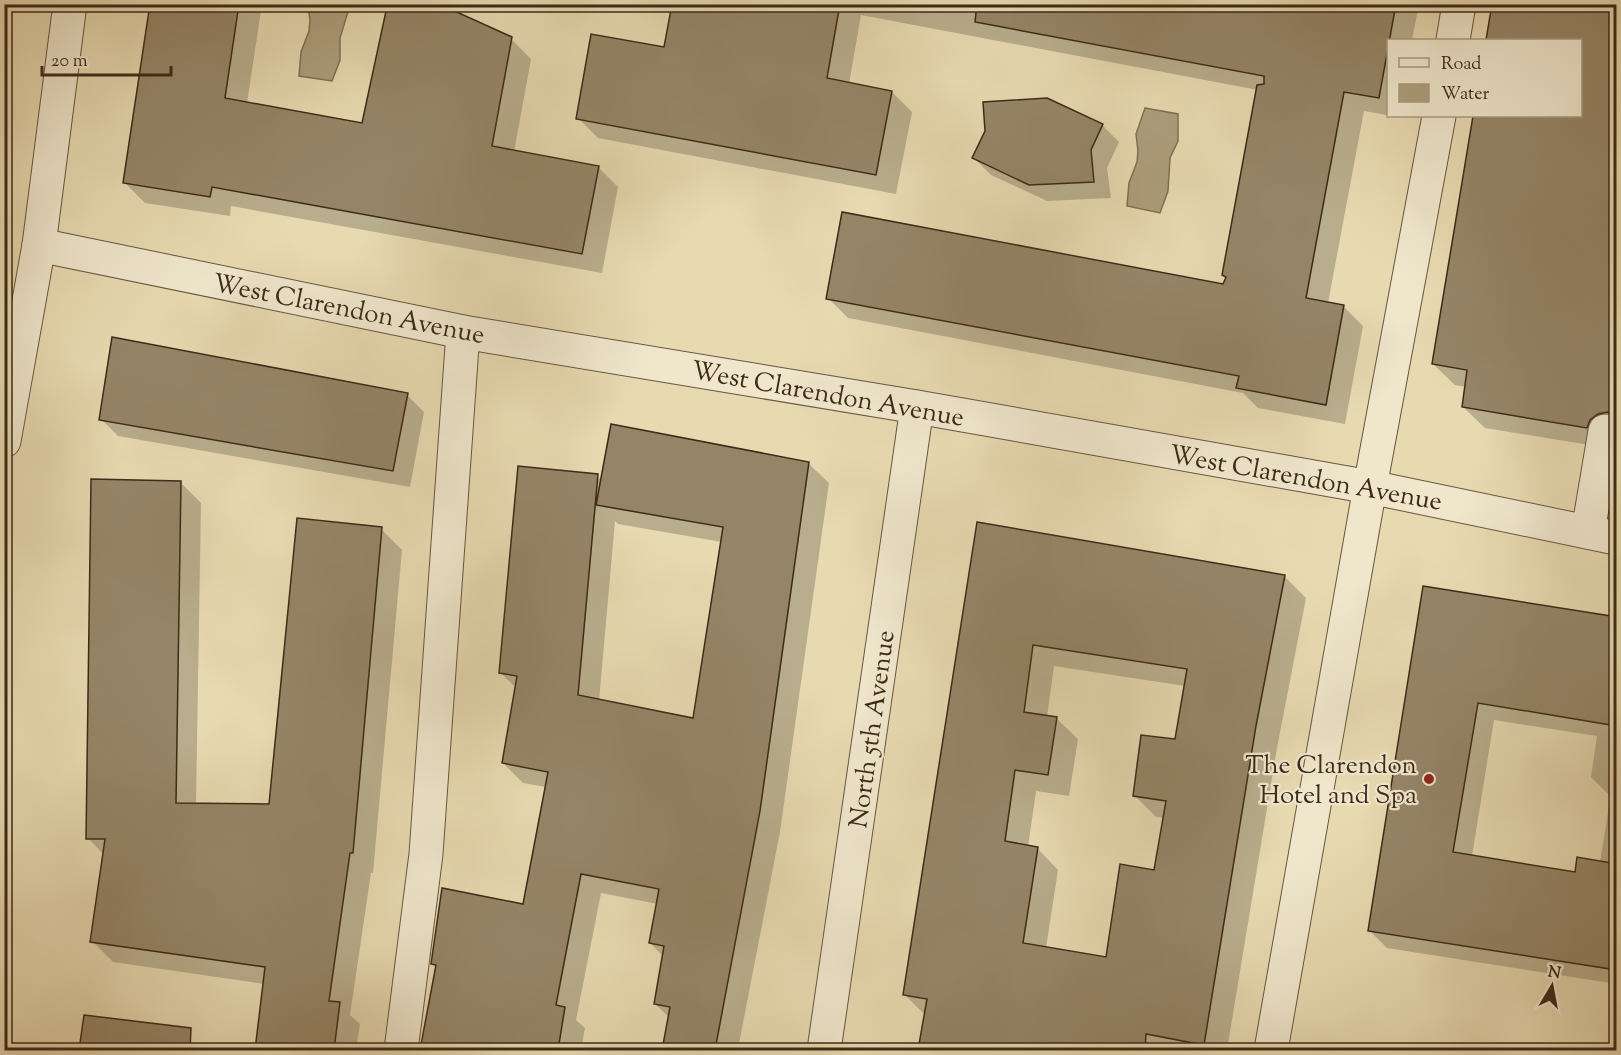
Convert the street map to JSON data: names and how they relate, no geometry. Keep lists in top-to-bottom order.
{
  "streets": {
    "street": ["West Clarendon Avenue", "North 5th Avenue"]
  },
  "crossings": [
    ["West Clarendon Avenue", "North 5th Avenue"]
  ],
  "places": ["The Clarendon Hotel and Spa"],
  "legend": ["Road", "Water"],
  "scale_bar": "20 m",
  "north": "top"
}
